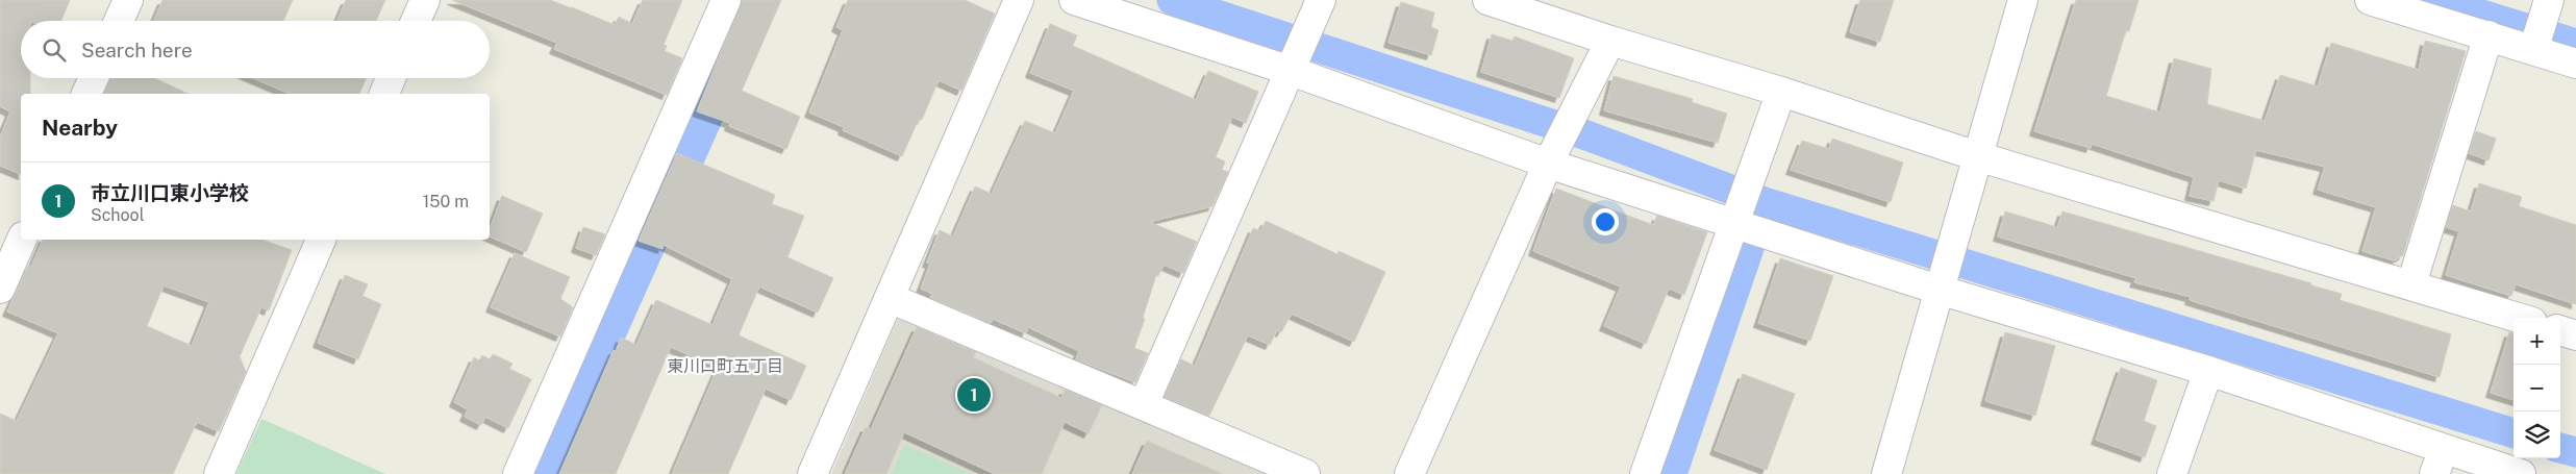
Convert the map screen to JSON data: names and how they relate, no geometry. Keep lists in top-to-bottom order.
{
  "districts": ["東川口町五丁目"],
  "page": {
    "search": "Search here",
    "heading": "Nearby",
    "list": [
      {
        "mark": "1",
        "name": "市立川口東小学校",
        "note": "School",
        "value": "150 m"
      }
    ],
    "map_buttons": ["+", "−"],
    "pins": "1"
  }
}
